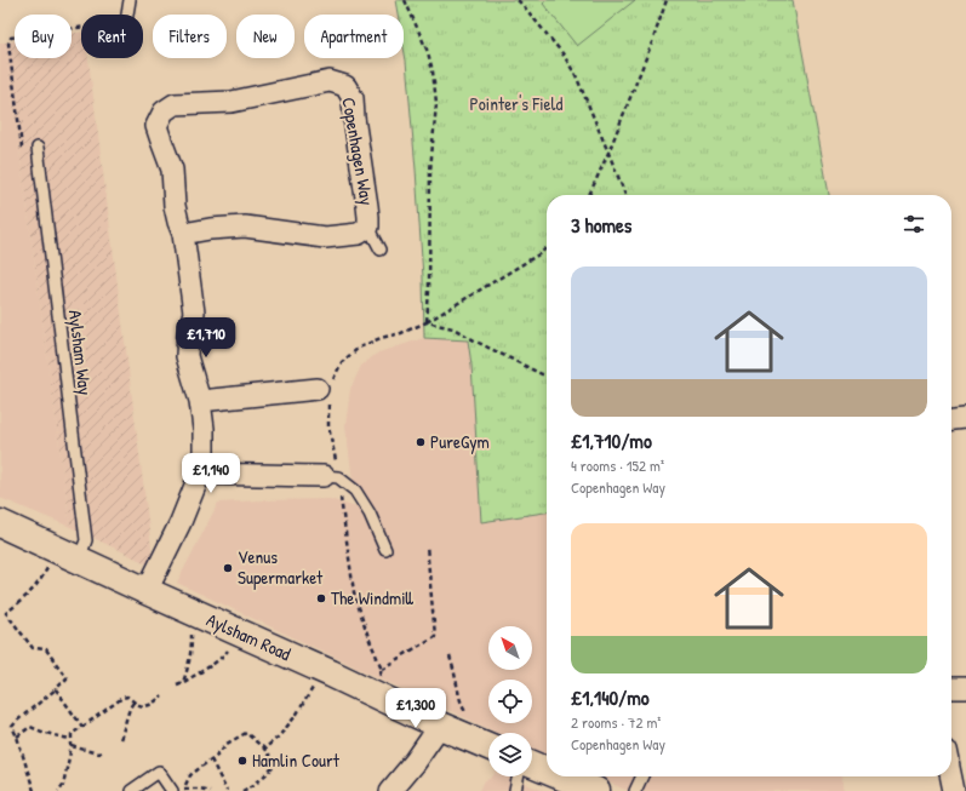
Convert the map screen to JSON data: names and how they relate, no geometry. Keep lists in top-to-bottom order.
{
  "streets": {
    "main road": ["Aylsham Road"],
    "street": ["Copenhagen Way"],
    "lane": ["Aylsham Way"]
  },
  "crossings": [
    ["Copenhagen Way", "Aylsham Road"],
    ["Aylsham Way", "Aylsham Road"]
  ],
  "parks": ["Pointer's Field"],
  "places": [
    "PureGym",
    "Venus Supermarket",
    "The Windmill",
    "Hamlin Court"
  ],
  "north": "top left",
  "page": {
    "chip": [
      "Buy",
      "Rent",
      "Filters",
      "New",
      "Apartment"
    ],
    "heading": "3 homes",
    "list": [
      {
        "name": "£1,710/mo",
        "note": "4 rooms · 152 m² · Copenhagen Way"
      },
      {
        "name": "£1,140/mo",
        "note": "2 rooms · 72 m² · Copenhagen Way"
      }
    ],
    "price": ["£1,710", "£1,140", "£1,300"]
  }
}
